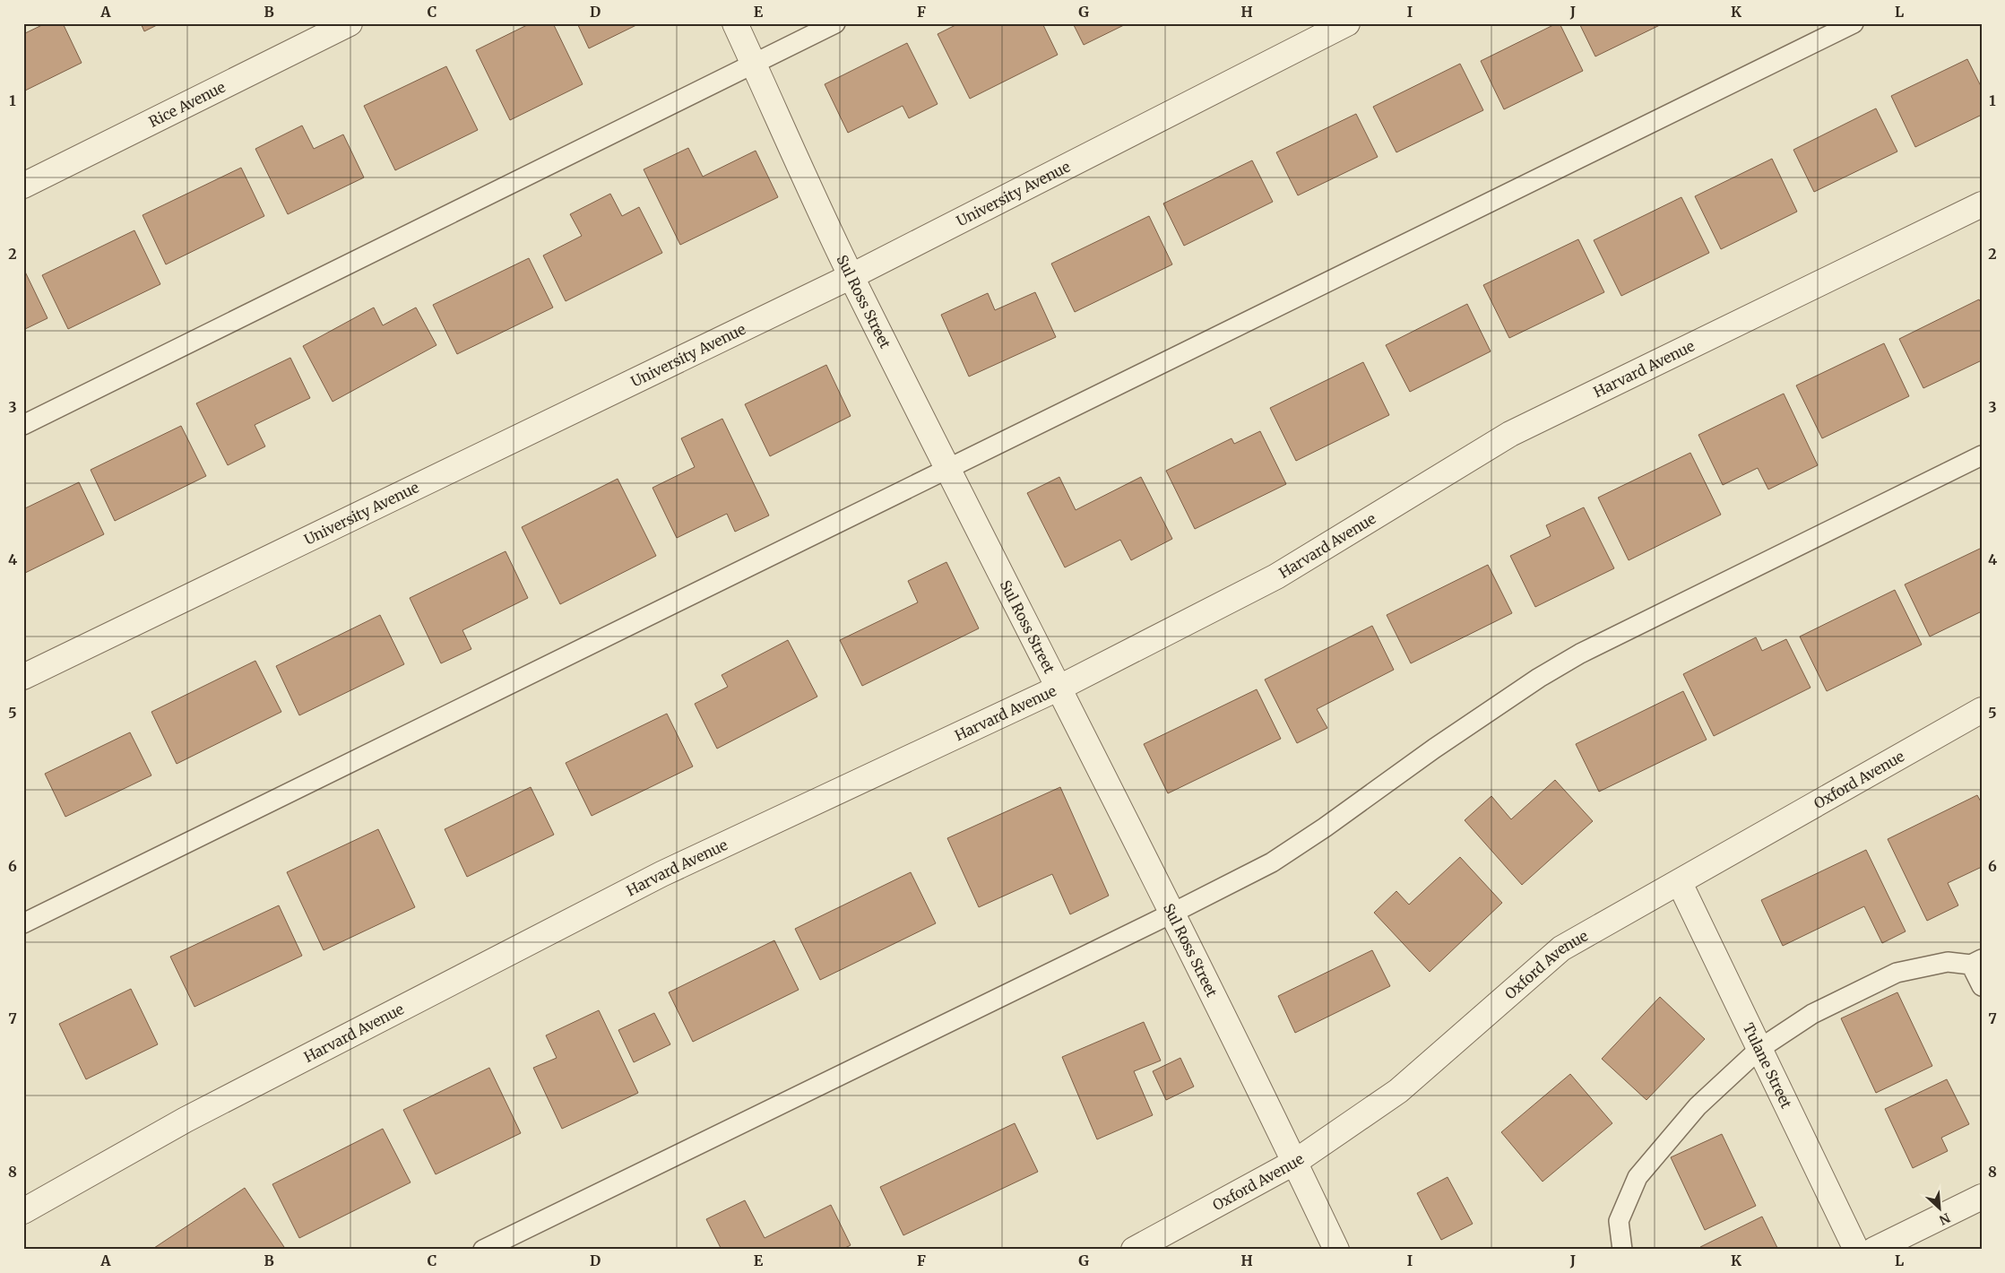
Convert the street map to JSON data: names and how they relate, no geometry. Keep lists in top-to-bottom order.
{
  "streets": {
    "street": [
      "Rice Avenue",
      "University Avenue",
      "Sul Ross Street",
      "Harvard Avenue",
      "Oxford Avenue",
      "Tulane Street"
    ]
  },
  "crossings": [
    ["University Avenue", "Sul Ross Street"],
    ["Sul Ross Street", "Harvard Avenue"],
    ["Sul Ross Street", "Oxford Avenue"],
    ["Oxford Avenue", "Tulane Street"]
  ],
  "north": "bottom right",
  "grid": {
    "columns": [
      "A",
      "B",
      "C",
      "D",
      "E",
      "F",
      "G",
      "H",
      "I",
      "J",
      "K",
      "L"
    ],
    "rows": [
      "1",
      "2",
      "3",
      "4",
      "5",
      "6",
      "7",
      "8"
    ]
  }
}
